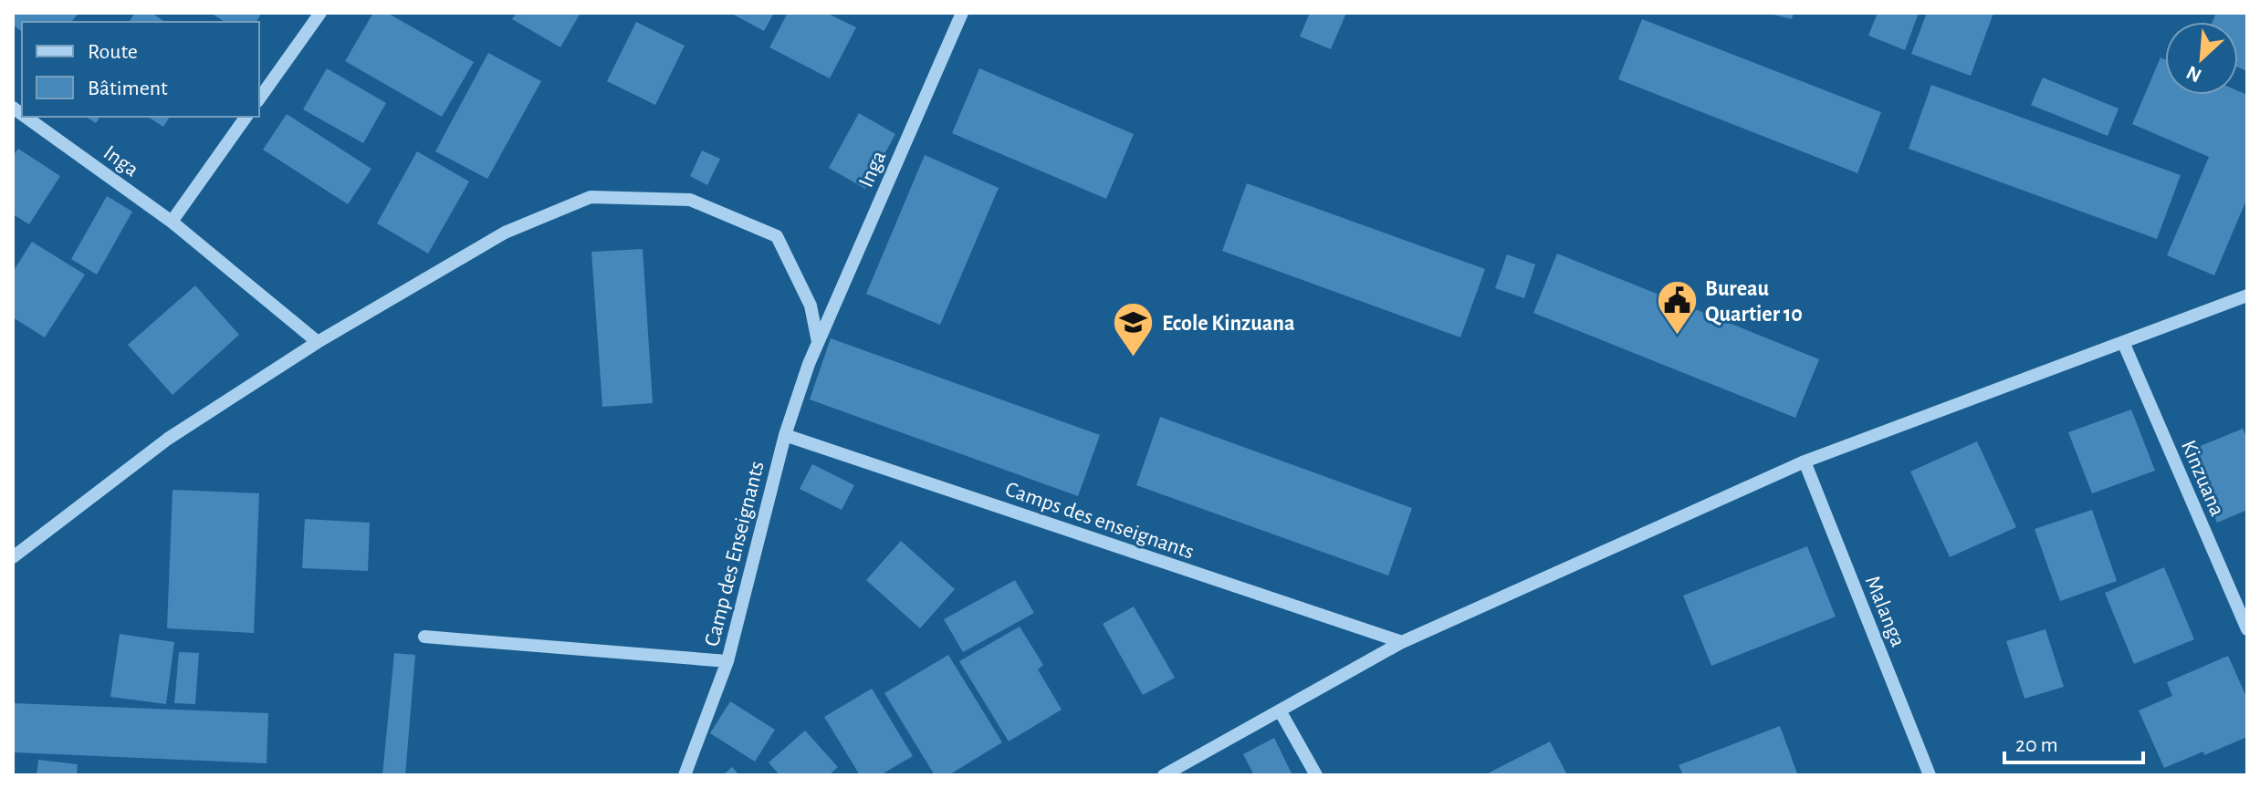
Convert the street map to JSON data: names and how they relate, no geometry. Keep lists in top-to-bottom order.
{
  "streets": {
    "street": [
      "Inga",
      "Kinzuana",
      "Camps des enseignants",
      "Camp des Enseignants",
      "Malanga"
    ]
  },
  "crossings": [
    ["Inga", "Camp des Enseignants"],
    ["Camps des enseignants", "Camp des Enseignants"]
  ],
  "places": {
    "public building": ["Bureau Quartier 10"],
    "school or university": ["Ecole Kinzuana"]
  },
  "legend": ["Route", "Bâtiment"],
  "scale_bar": "20 m",
  "north": "bottom left"
}
